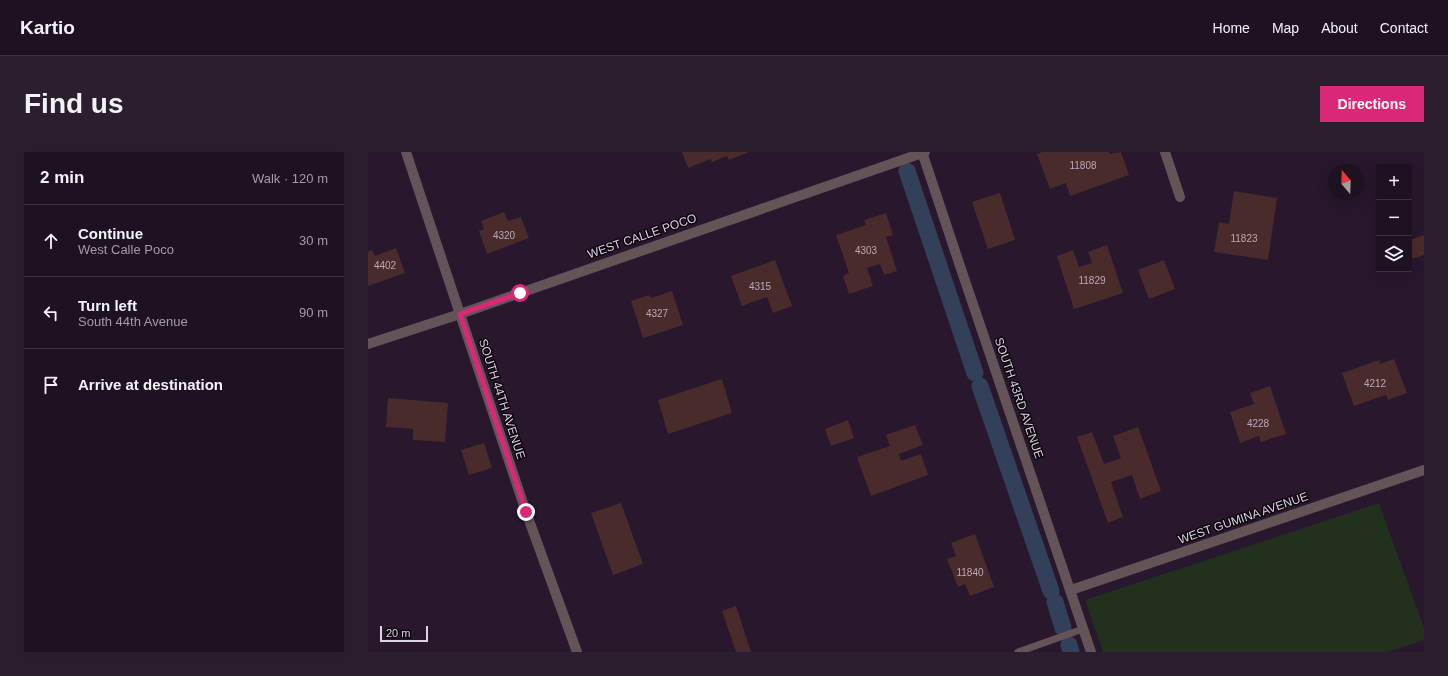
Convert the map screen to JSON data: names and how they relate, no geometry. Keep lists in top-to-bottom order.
{
  "streets": {
    "street": [
      "WEST CALLE POCO",
      "SOUTH 43RD AVENUE",
      "SOUTH 44TH AVENUE",
      "WEST GUMINA AVENUE"
    ]
  },
  "crossings": [
    ["WEST CALLE POCO", "SOUTH 43RD AVENUE"],
    ["WEST CALLE POCO", "SOUTH 44TH AVENUE"],
    ["SOUTH 43RD AVENUE", "WEST GUMINA AVENUE"]
  ],
  "house_numbers": [
    "11808",
    "4320",
    "11823",
    "4303",
    "4402",
    "11829",
    "4315",
    "4327",
    "4212",
    "4228",
    "11840"
  ],
  "scale_bar": "20 m",
  "north": "top",
  "page": {
    "header": "Kartio",
    "nav": [
      "Home",
      "Map",
      "About",
      "Contact"
    ],
    "buttons": "Directions",
    "title": "Find us",
    "heading": ["2 min", "Walk · 120 m"],
    "map_buttons": ["+", "−"],
    "list": [
      ["Continue", "West Calle Poco", "30 m"],
      ["Turn left", "South 44th Avenue", "90 m"],
      "Arrive at destination"
    ],
    "scale": "20 m"
  }
}
